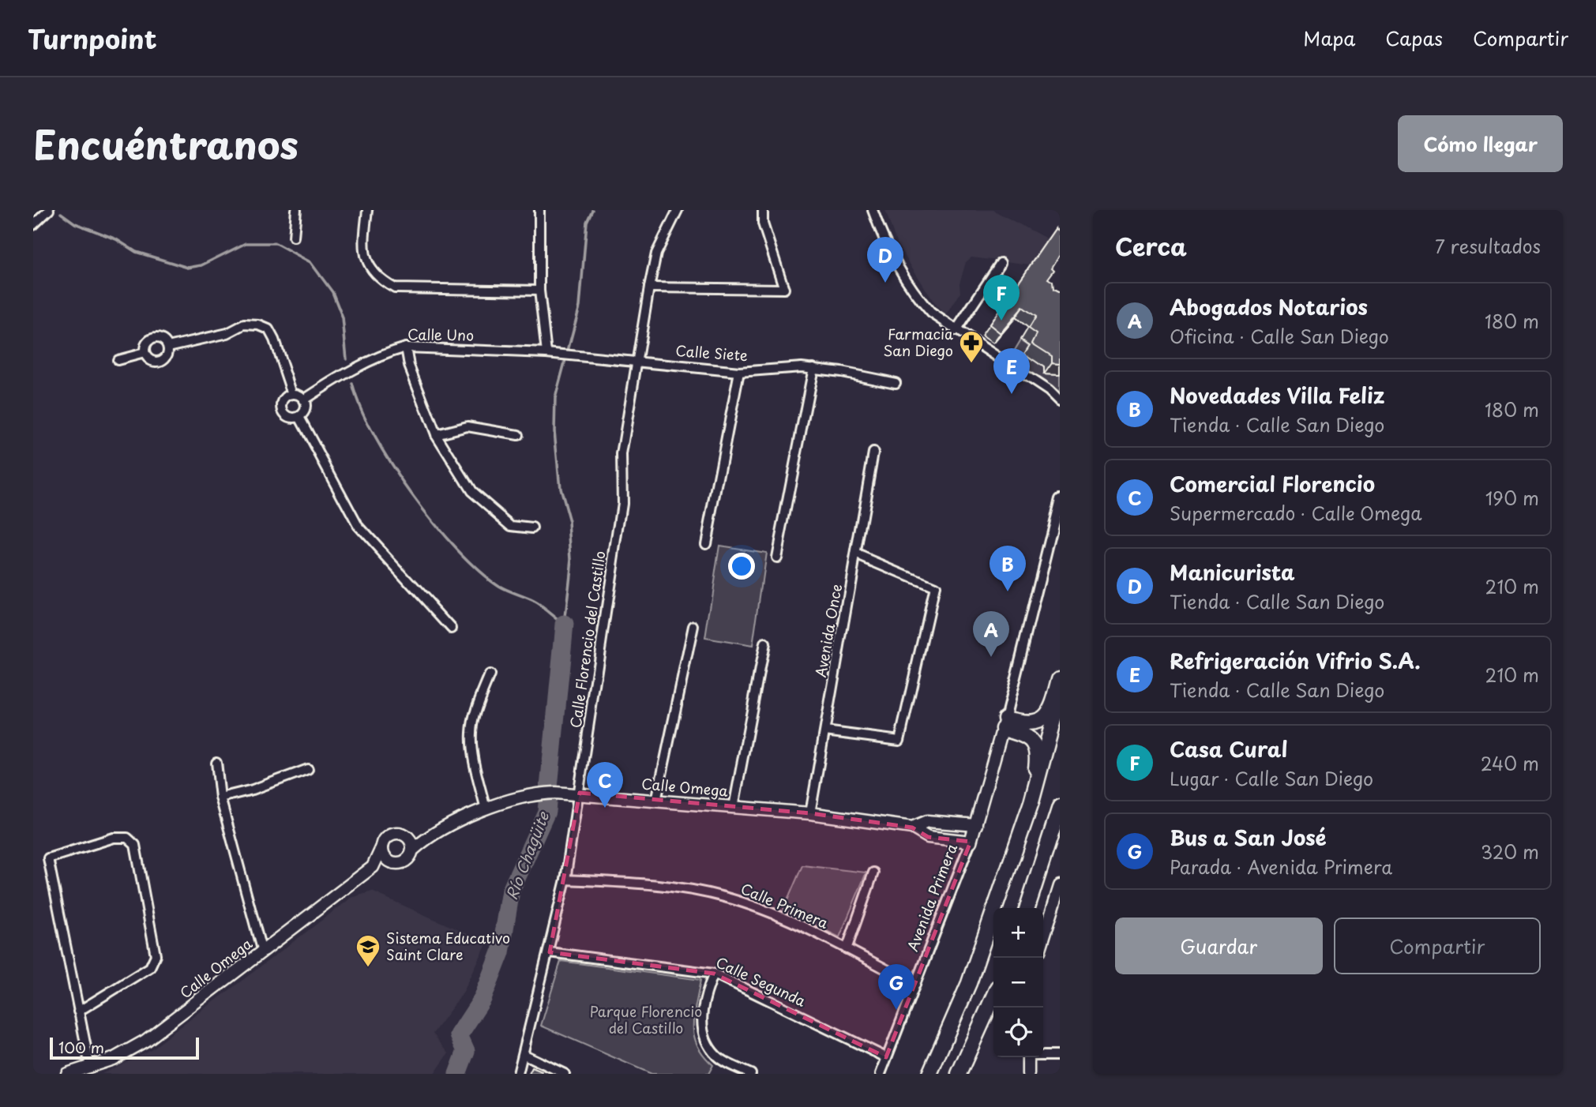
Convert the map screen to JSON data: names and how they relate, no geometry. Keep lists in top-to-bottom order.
{
  "streets": {
    "street": [
      "Calle Uno",
      "Calle Siete",
      "Avenida Once",
      "Calle Florencio del Castillo",
      "Calle Omega",
      "Avenida Primera",
      "Calle Primera",
      "Calle Segunda"
    ]
  },
  "crossings": [
    ["Calle Uno", "Calle Siete"],
    ["Calle Siete", "Calle Florencio del Castillo"],
    ["Avenida Once", "Calle Omega"],
    ["Calle Florencio del Castillo", "Calle Omega"],
    ["Calle Florencio del Castillo", "Calle Primera"],
    ["Calle Florencio del Castillo", "Calle Segunda"],
    ["Calle Omega", "Avenida Primera"],
    ["Avenida Primera", "Calle Primera"],
    ["Avenida Primera", "Calle Segunda"]
  ],
  "water": ["Río Chagüite"],
  "parks": ["Parque Florencio del Castillo"],
  "places": {
    "pharmacy": ["Farmacia San Diego"],
    "school or university": ["Sistema Educativo Saint Clare"]
  },
  "scale_bar": "100 m",
  "page": {
    "header": "Turnpoint",
    "nav": ["Mapa", "Capas", "Compartir"],
    "title": "Encuéntranos",
    "buttons": [
      "Cómo llegar",
      ["Guardar", "Compartir"]
    ],
    "heading": ["Cerca", "7 resultados"],
    "pins": [
      "D",
      "F",
      "E",
      "B",
      "A",
      "C",
      "G"
    ],
    "list": [
      {
        "mark": "A",
        "name": "Abogados Notarios",
        "note": "Oficina · Calle San Diego",
        "value": "180 m"
      },
      {
        "mark": "B",
        "name": "Novedades Villa Feliz",
        "note": "Tienda · Calle San Diego",
        "value": "180 m"
      },
      {
        "mark": "C",
        "name": "Comercial Florencio",
        "note": "Supermercado · Calle Omega",
        "value": "190 m"
      },
      {
        "mark": "D",
        "name": "Manicurista",
        "note": "Tienda · Calle San Diego",
        "value": "210 m"
      },
      {
        "mark": "E",
        "name": "Refrigeración Vifrio S.A.",
        "note": "Tienda · Calle San Diego",
        "value": "210 m"
      },
      {
        "mark": "F",
        "name": "Casa Cural",
        "note": "Lugar · Calle San Diego",
        "value": "240 m"
      },
      {
        "mark": "G",
        "name": "Bus a San José",
        "note": "Parada · Avenida Primera",
        "value": "320 m"
      }
    ],
    "map_buttons": ["+", "−"],
    "scale": "100 m"
  }
}
